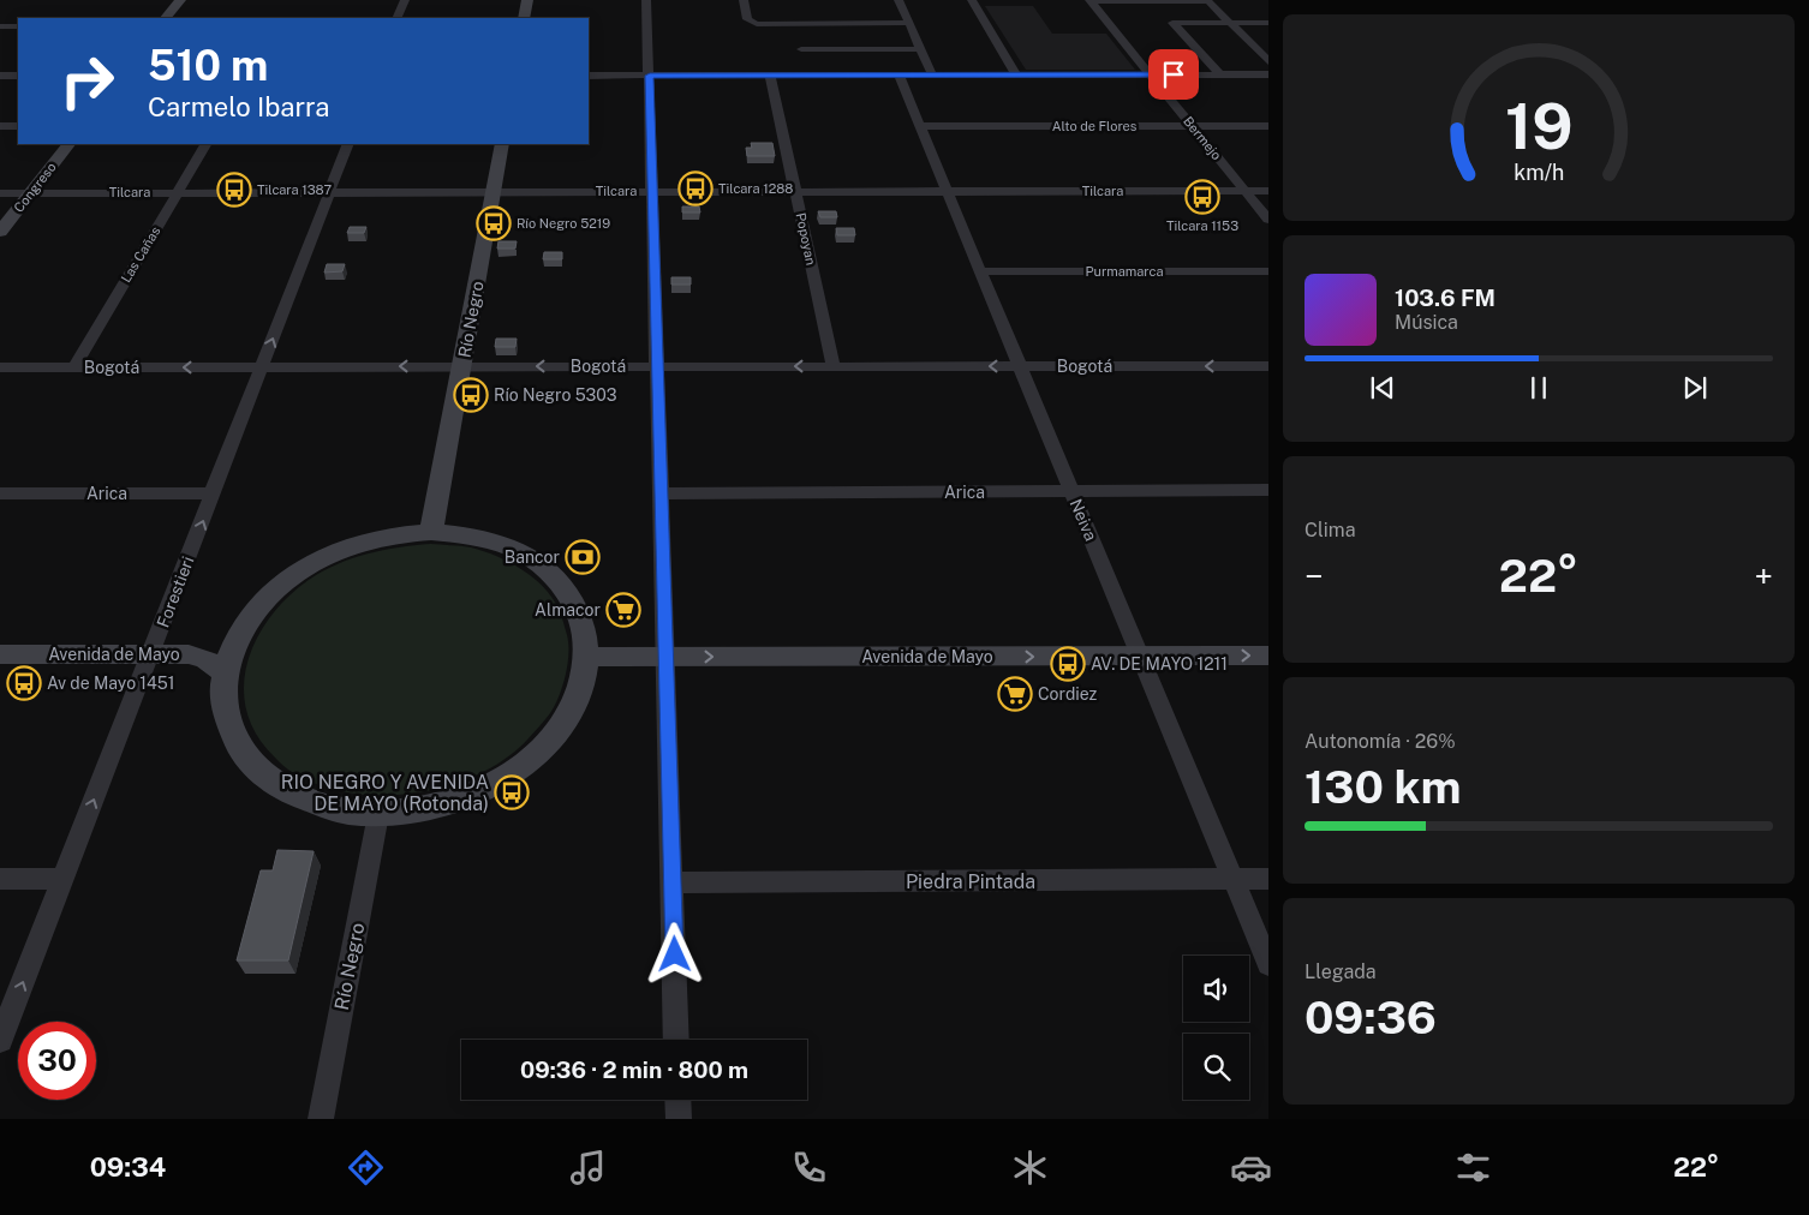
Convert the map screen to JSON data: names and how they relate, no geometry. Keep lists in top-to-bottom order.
{
  "streets": {
    "main road": ["Congreso", "Río Negro", "Avenida de Mayo"],
    "street": [
      "Alto de Flores",
      "Bermejo",
      "Tilcara",
      "Popoyan",
      "Las Cañas",
      "Purmamarca",
      "Bogotá",
      "Arica",
      "Neiva",
      "Forestieri",
      "Piedra Pintada"
    ]
  },
  "crossings": [
    ["Alto de Flores", "Bermejo"],
    ["Alto de Flores", "Neiva"],
    ["Bermejo", "Tilcara"],
    ["Congreso", "Tilcara"],
    ["Tilcara", "Popoyan"],
    ["Tilcara", "Las Cañas"],
    ["Tilcara", "Río Negro"],
    ["Tilcara", "Neiva"],
    ["Tilcara", "Forestieri"],
    ["Popoyan", "Bogotá"],
    ["Las Cañas", "Bogotá"],
    ["Purmamarca", "Neiva"],
    ["Río Negro", "Bogotá"],
    ["Bogotá", "Neiva"],
    ["Bogotá", "Forestieri"],
    ["Arica", "Neiva"],
    ["Arica", "Forestieri"],
    ["Neiva", "Avenida de Mayo"],
    ["Neiva", "Piedra Pintada"],
    ["Forestieri", "Avenida de Mayo"]
  ],
  "one_way": ["Bogotá", "Forestieri", "Avenida de Mayo"],
  "places": {
    "bus stop": [
      "Tilcara 1288",
      "Tilcara 1387",
      "Tilcara 1153",
      "Río Negro 5219",
      "Río Negro 5303",
      "AV. DE MAYO 1211",
      "Av de Mayo 1451",
      "RIO NEGRO Y AVENIDA DE MAYO (Rotonda)"
    ],
    "bank": ["Bancor"],
    "supermarket": ["Almacor", "Cordiez"]
  },
  "page": {
    "turn": ["510 m", "Carmelo Ibarra"],
    "song": ["103.6 FM", "Música"],
    "tile": [
      "Clima",
      ["Autonomía · 26%", "130 km"],
      ["Llegada", "09:36"]
    ],
    "heat": ["−", "22°", "+"],
    "limit": "30",
    "trip": "09:36 · 2 min · 800 m",
    "tabs": ["09:34", "22°"],
    "gauge": ["19", "km/h"]
  }
}
